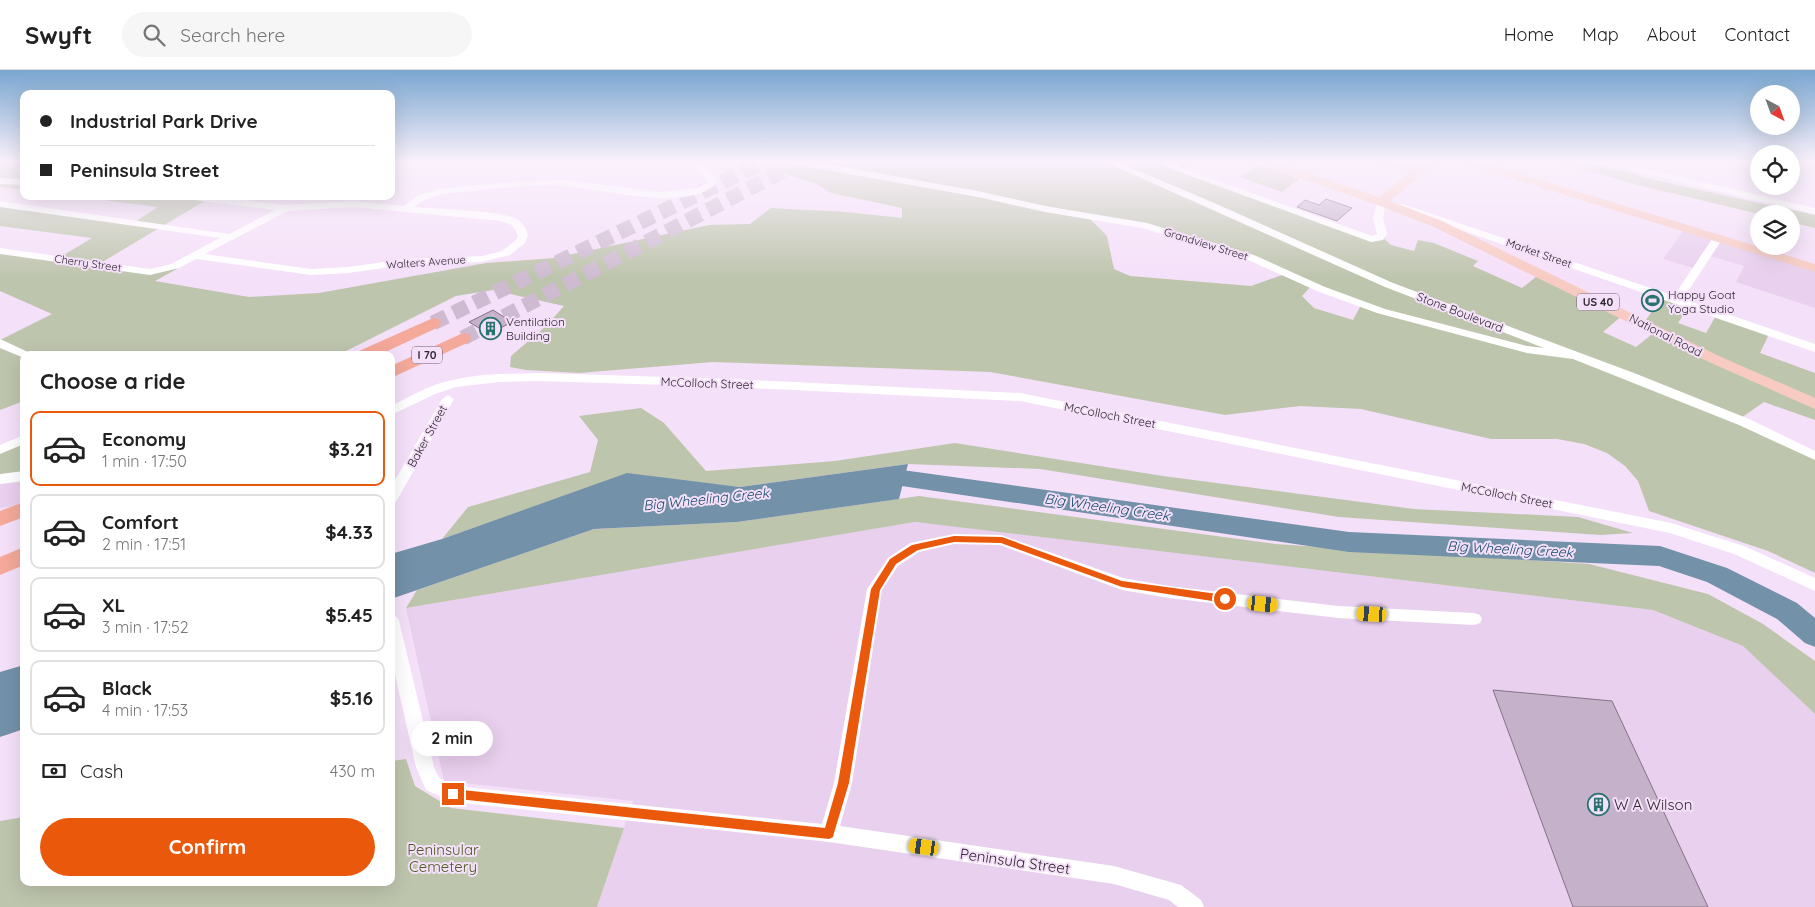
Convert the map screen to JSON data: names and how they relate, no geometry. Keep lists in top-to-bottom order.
{
  "streets": {
    "highway": ["I 70"],
    "main road": ["Market Street", "US 40", "National Road"],
    "street": [
      "Grandview Street",
      "Walters Avenue",
      "Cherry Street",
      "Stone Boulevard",
      "McColloch Street",
      "Baker Street",
      "Peninsula Street"
    ]
  },
  "crossings": [
    ["Grandview Street", "Stone Boulevard"],
    ["Market Street", "National Road"],
    ["Walters Avenue", "Cherry Street"]
  ],
  "water": ["Big Wheeling Creek"],
  "parks": ["Peninsular Cemetery"],
  "places": {
    "sports": ["Happy Goat Yoga Studio"],
    "building": ["Ventilation Building", "W A Wilson"]
  },
  "north": "bottom right",
  "page": {
    "header": "Swyft",
    "search": "Search here",
    "nav": [
      "Home",
      "Map",
      "About",
      "Contact"
    ],
    "banner": ["Industrial Park Drive", "Peninsula Street"],
    "heading": "Choose a ride",
    "list": [
      {
        "name": "Economy",
        "note": "1 min · 17:50",
        "value": "$3.21"
      },
      {
        "name": "Comfort",
        "note": "2 min · 17:51",
        "value": "$4.33"
      },
      {
        "name": "XL",
        "note": "3 min · 17:52",
        "value": "$5.45"
      },
      {
        "name": "Black",
        "note": "4 min · 17:53",
        "value": "$5.16"
      }
    ],
    "bubble": "2 min",
    "pay": ["Cash", "430 m"],
    "buttons": "Confirm"
  }
}
